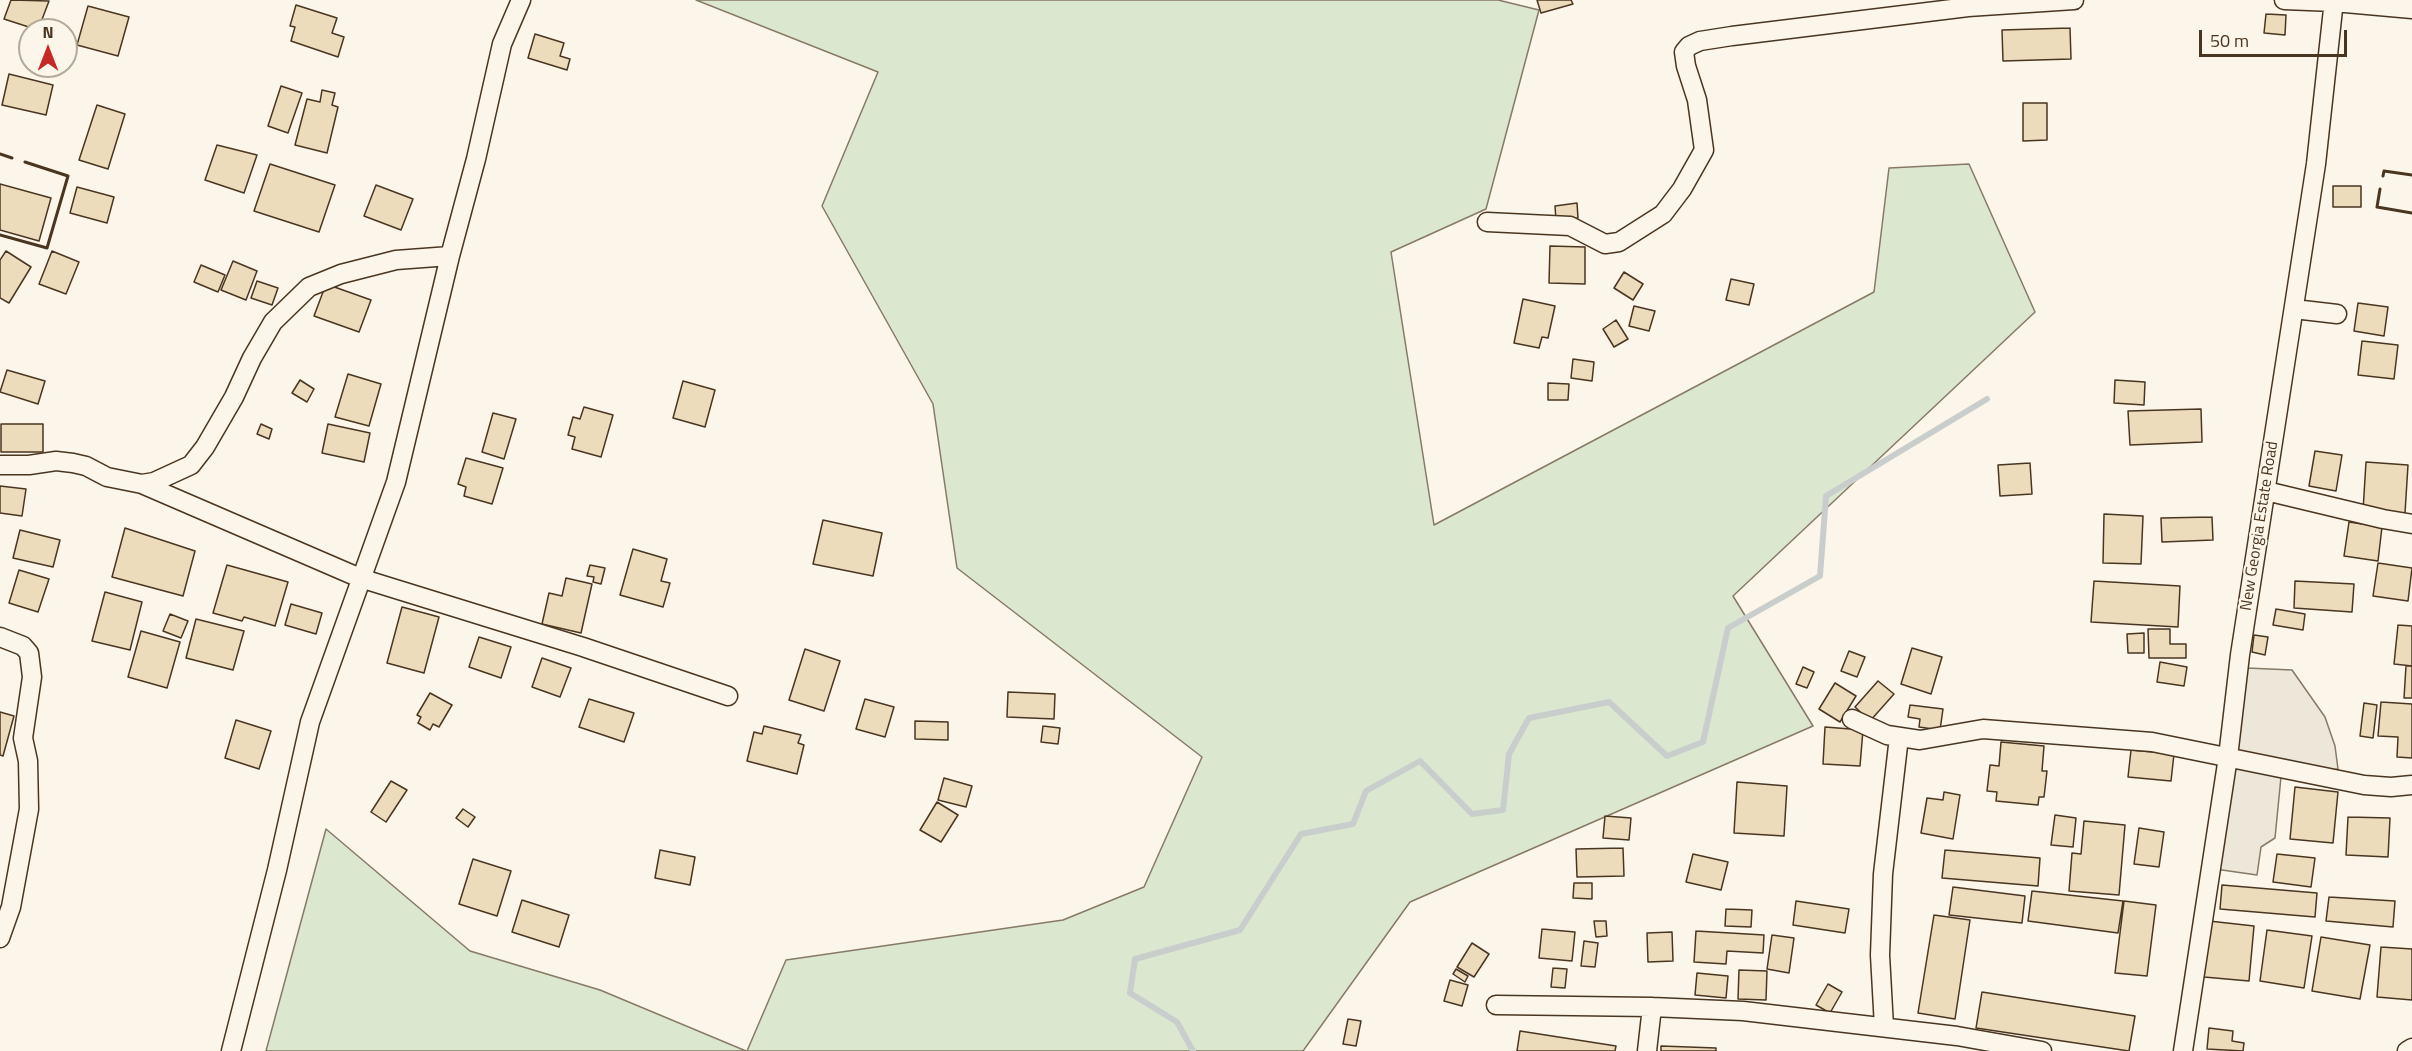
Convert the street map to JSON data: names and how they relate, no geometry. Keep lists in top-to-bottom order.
{
  "streets": {
    "street": ["New Georgia Estate Road"]
  },
  "scale_bar": "50 m",
  "north": "top"
}
